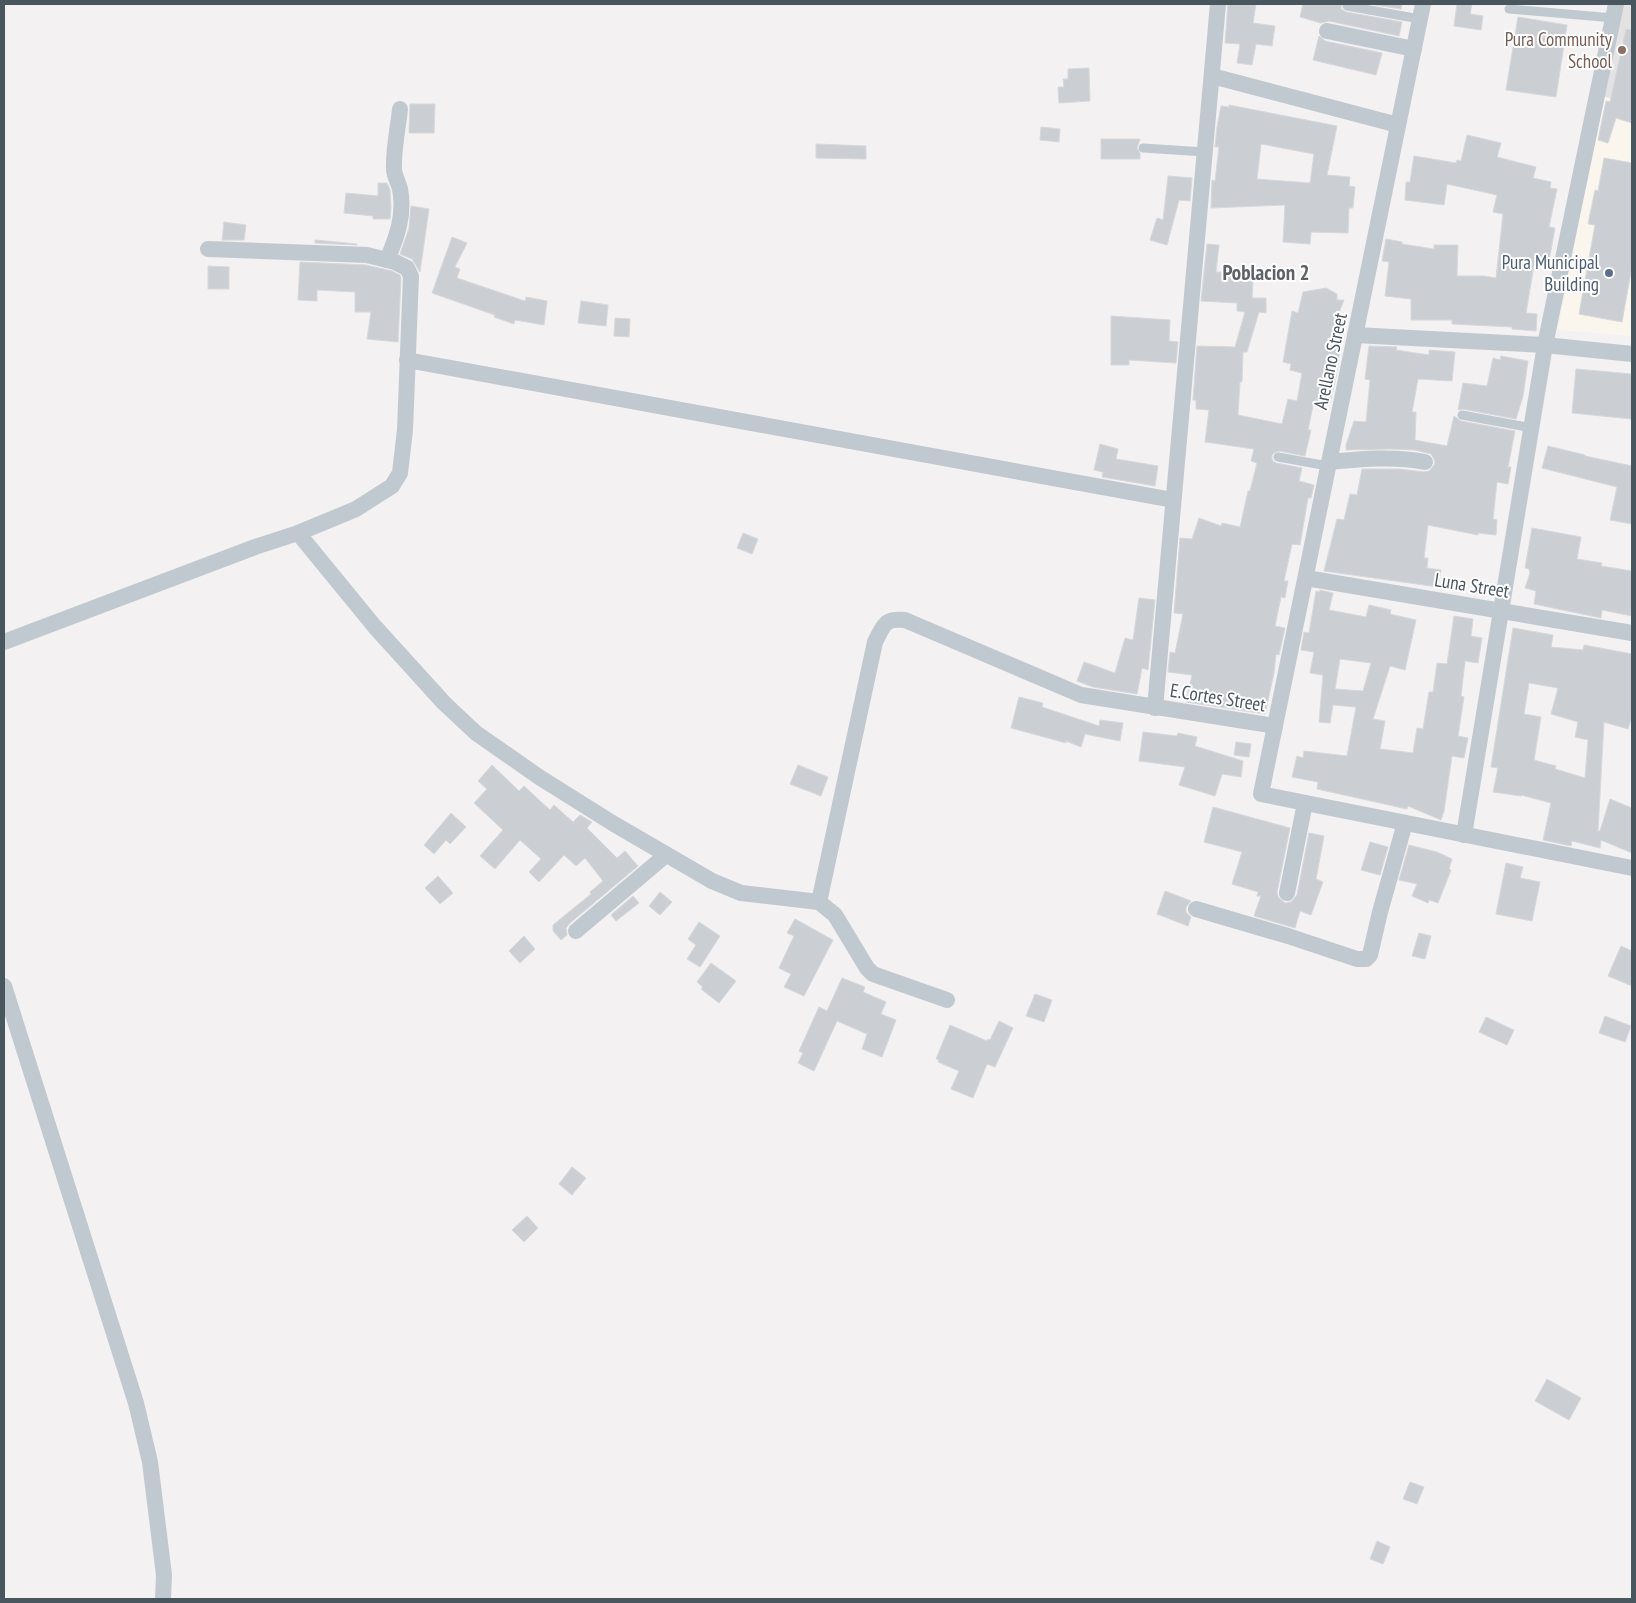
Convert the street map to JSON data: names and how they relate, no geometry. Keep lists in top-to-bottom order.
{
  "streets": {
    "street": ["Arellano Street", "Luna Street", "E.Cortes Street"]
  },
  "crossings": [
    ["Arellano Street", "Luna Street"],
    ["Arellano Street", "E.Cortes Street"]
  ],
  "districts": ["Poblacion 2"],
  "places": ["Pura Community School", "Pura Municipal Building"]
}
